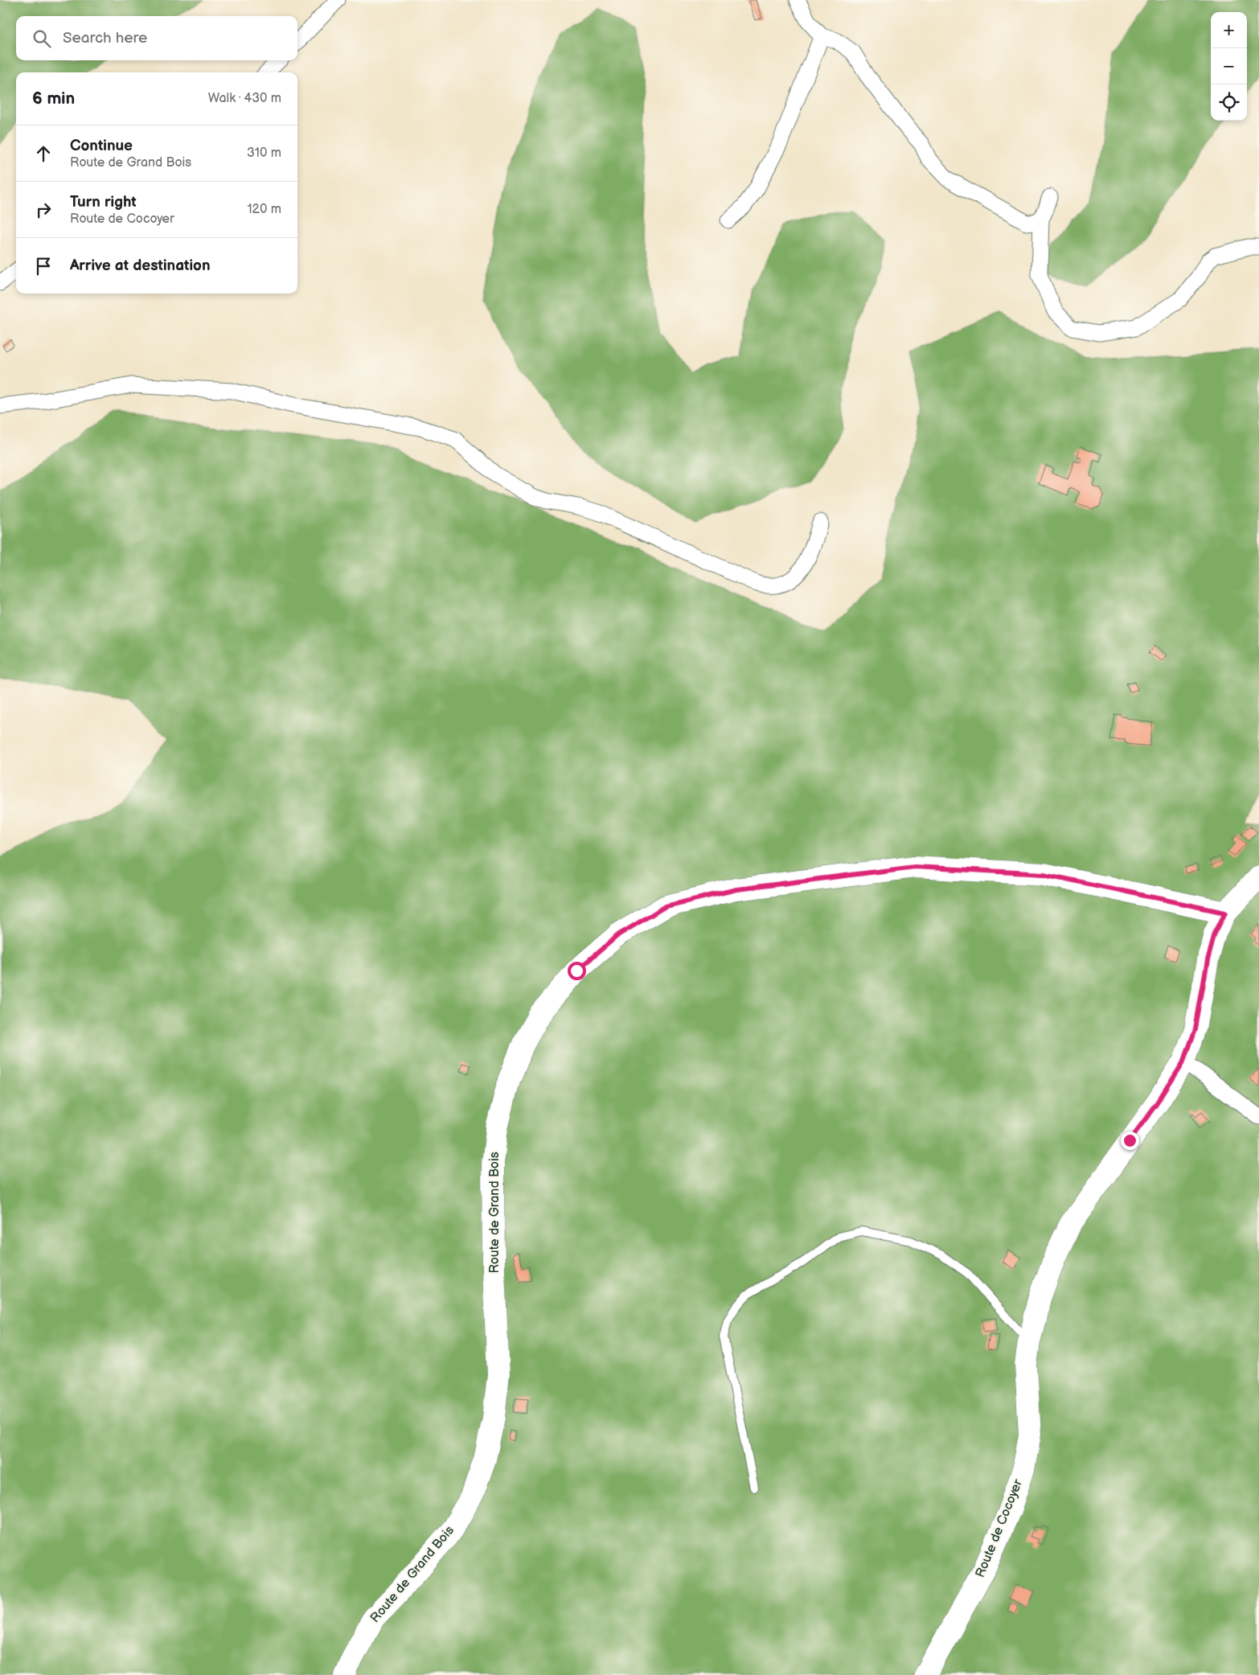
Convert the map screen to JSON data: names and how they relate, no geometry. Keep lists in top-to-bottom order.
{
  "streets": {
    "main road": ["Route de Grand Bois", "Route de Cocoyer"]
  },
  "crossings": [
    ["Route de Grand Bois", "Route de Cocoyer"]
  ],
  "page": {
    "map_buttons": ["+", "−"],
    "search": "Search here",
    "heading": ["6 min", "Walk · 430 m"],
    "list": [
      ["Continue", "Route de Grand Bois", "310 m"],
      ["Turn right", "Route de Cocoyer", "120 m"],
      "Arrive at destination"
    ]
  }
}
